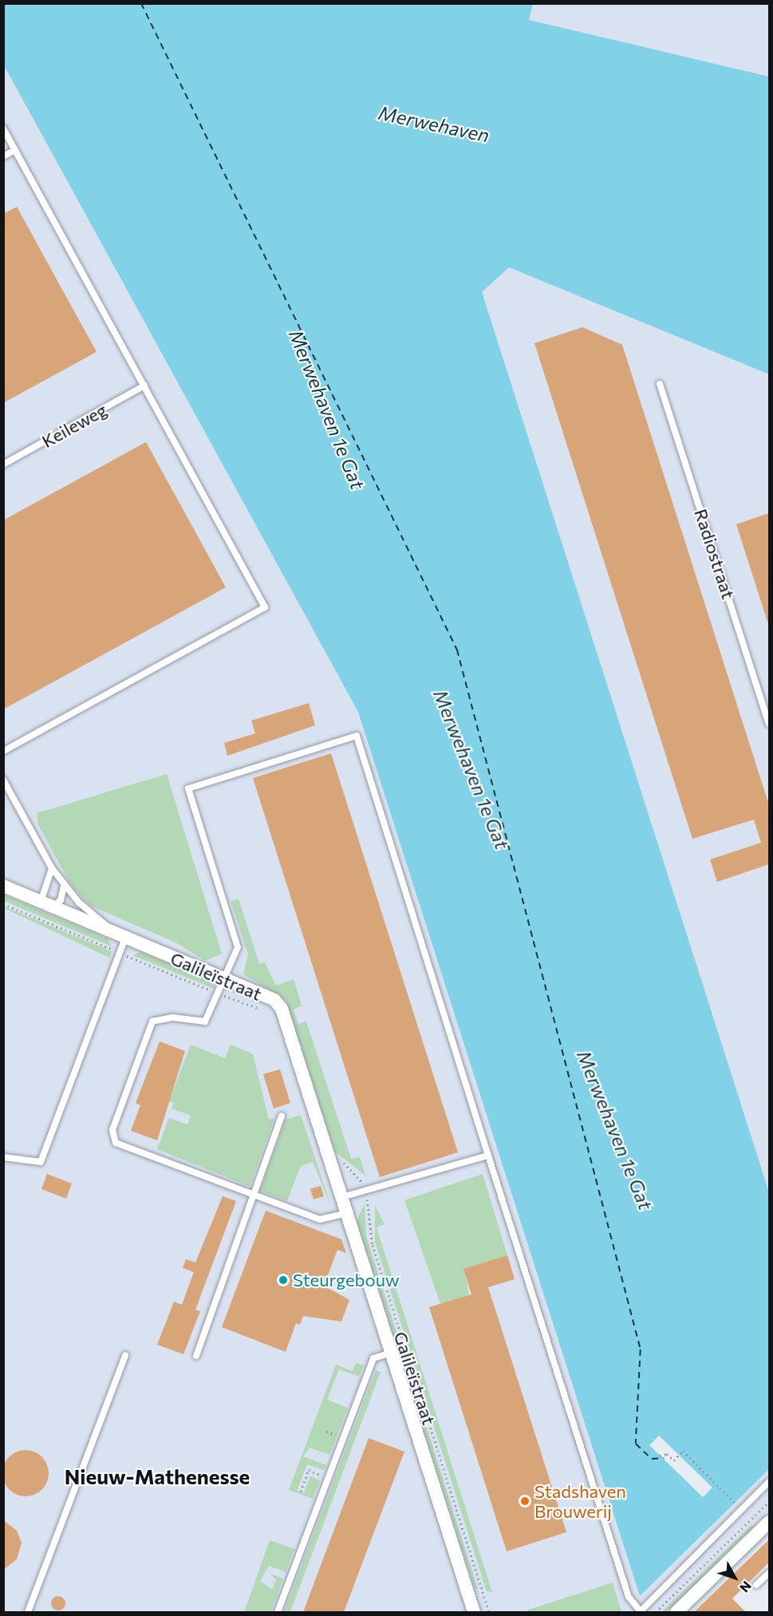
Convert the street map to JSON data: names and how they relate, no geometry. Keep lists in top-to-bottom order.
{
  "streets": {
    "street": ["Galileïstraat"],
    "lane": ["Keileweg", "Radiostraat"]
  },
  "districts": ["Nieuw-Mathenesse"],
  "water": ["Merwehaven", "Merwehaven 1e Gat"],
  "places": ["Steurgebouw", "Stadshaven Brouwerij"],
  "north": "bottom right"
}
